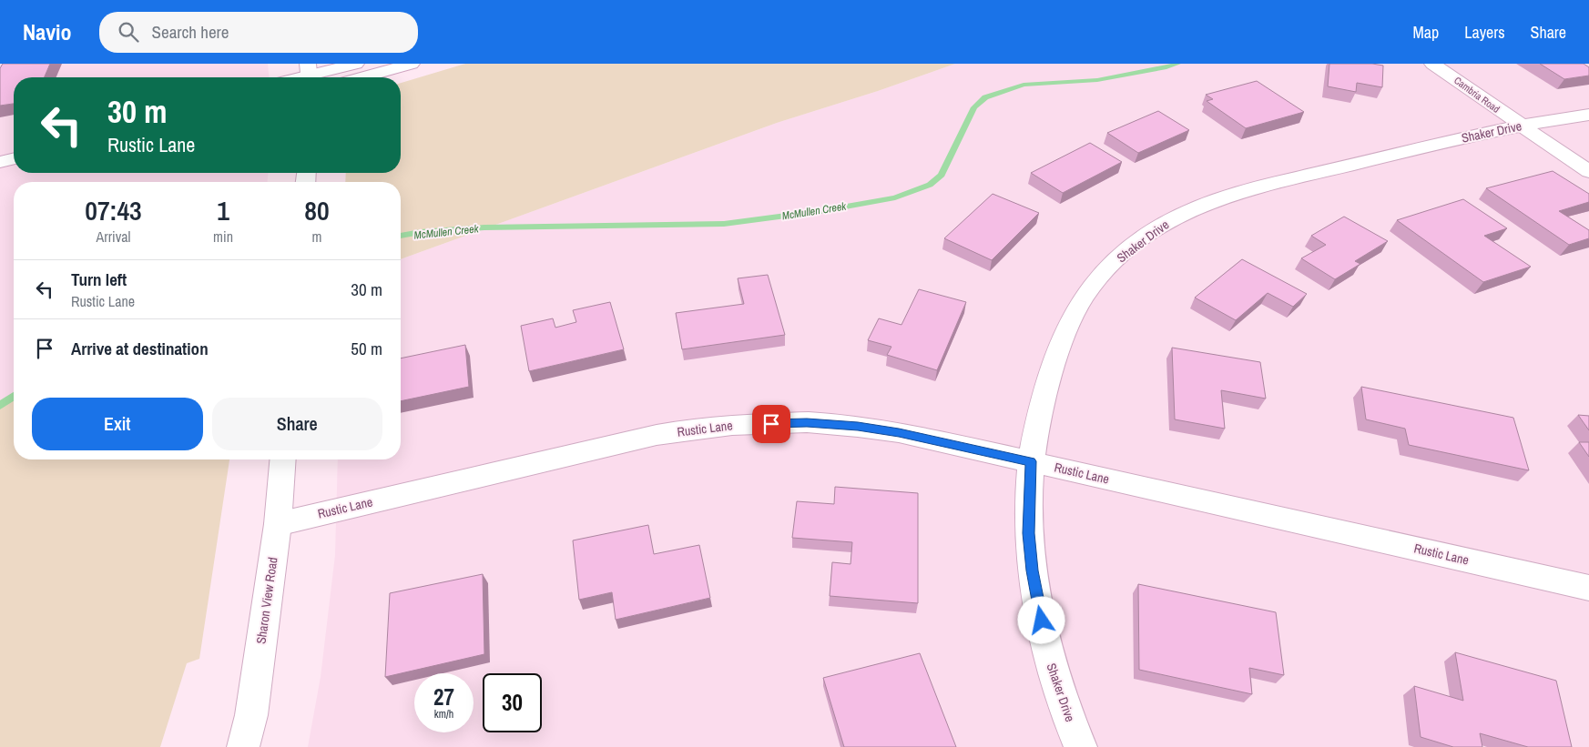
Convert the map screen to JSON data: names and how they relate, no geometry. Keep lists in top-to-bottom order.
{
  "streets": {
    "street": [
      "Cambria Road",
      "Shaker Drive",
      "Rustic Lane",
      "Sharon View Road"
    ]
  },
  "crossings": [
    ["Cambria Road", "Shaker Drive"],
    ["Shaker Drive", "Rustic Lane"],
    ["Rustic Lane", "Sharon View Road"]
  ],
  "water": ["McMullen Creek"],
  "page": {
    "header": "Navio",
    "search": "Search here",
    "nav": ["Map", "Layers", "Share"],
    "turn": ["30 m", "Rustic Lane"],
    "eta": [
      "07:43",
      "Arrival",
      "1",
      "min",
      "80",
      "m"
    ],
    "list": [
      {
        "name": "Turn left",
        "note": "Rustic Lane",
        "value": "30 m"
      },
      {
        "name": "Arrive at destination",
        "value": "50 m"
      }
    ],
    "buttons": ["Exit", "Share"],
    "speed": "27 km/h",
    "limit": "30"
  }
}
